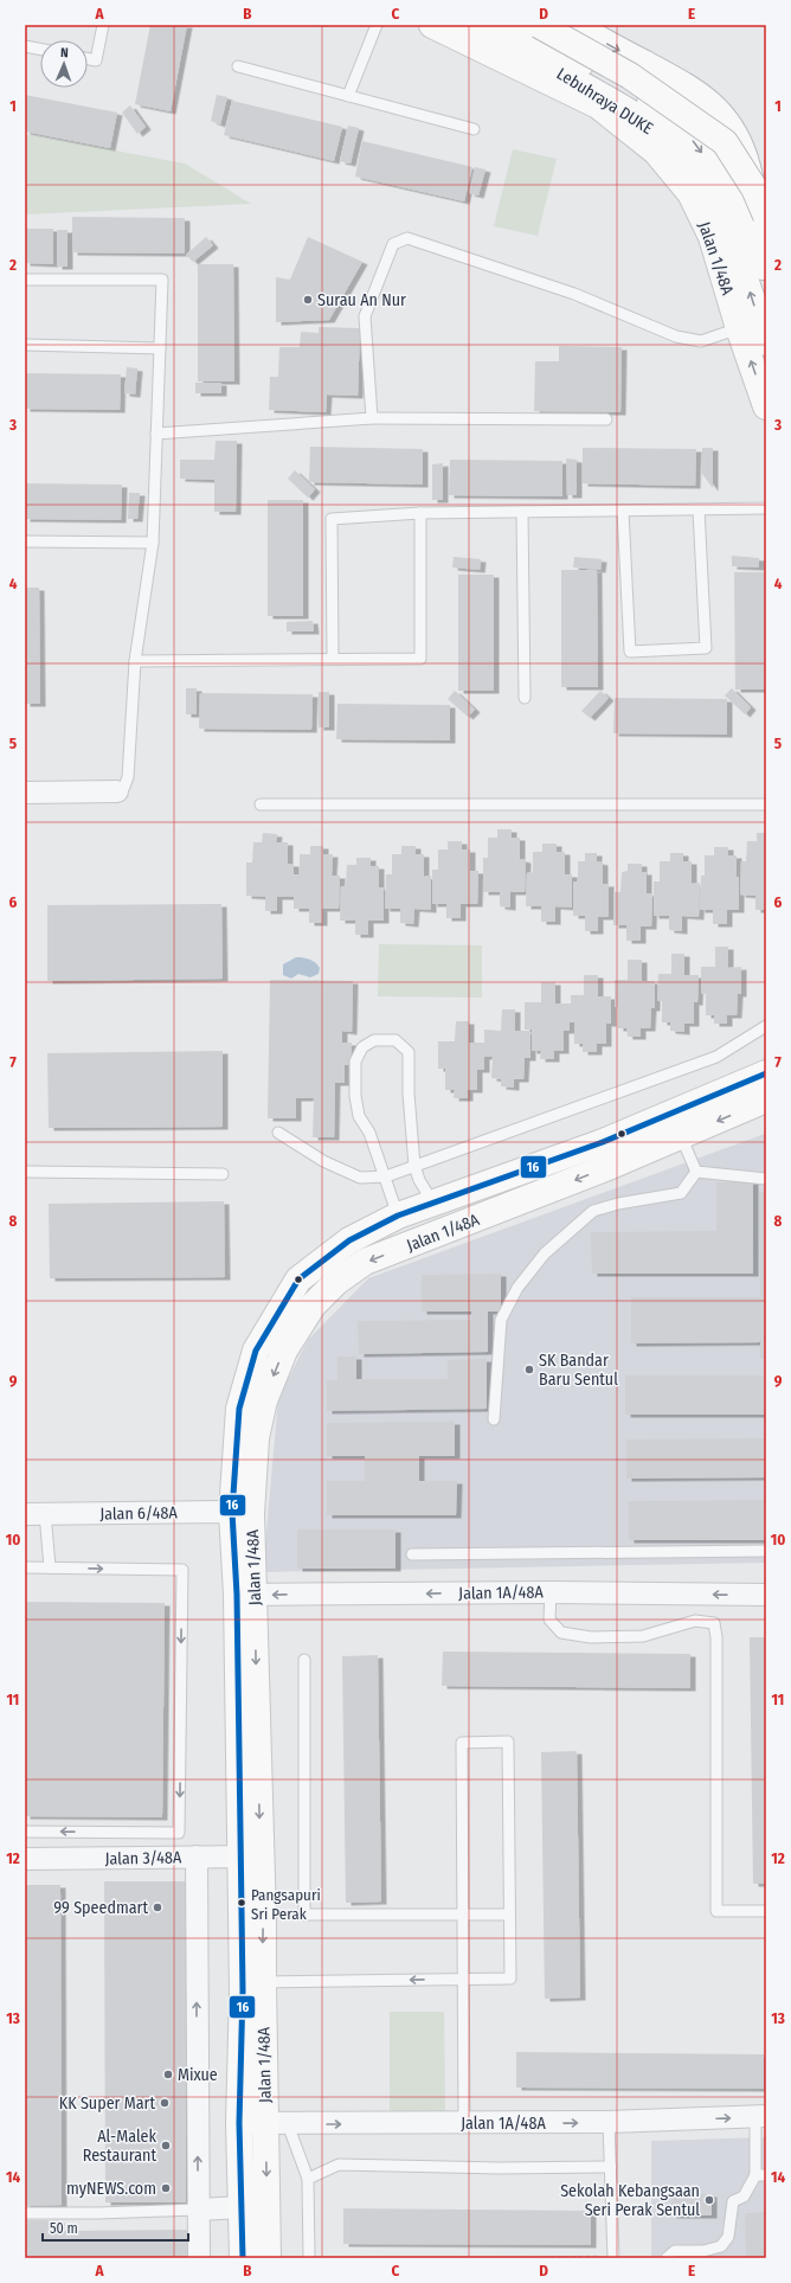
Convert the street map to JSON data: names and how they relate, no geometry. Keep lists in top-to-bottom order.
{
  "streets": {
    "main road": ["Lebuhraya DUKE", "Jalan 1/48A"],
    "street": ["Jalan 6/48A", "Jalan 1A/48A", "Jalan 3/48A"]
  },
  "crossings": [
    ["Jalan 1/48A", "Jalan 6/48A"],
    ["Jalan 1/48A", "Jalan 1A/48A"],
    ["Jalan 1/48A", "Jalan 3/48A"]
  ],
  "places": [
    "Surau An Nur",
    "SK Bandar Baru Sentul",
    "Pangsapuri Sri Perak",
    "99 Speedmart",
    "Mixue",
    "KK Super Mart",
    "Al-Malek Restaurant",
    "myNEWS.com",
    "Sekolah Kebangsaan Seri Perak Sentul"
  ],
  "lines": ["transit line 16"],
  "scale_bar": "50 m",
  "north": "top",
  "grid": {
    "columns": [
      "A",
      "B",
      "C",
      "D",
      "E"
    ],
    "rows": [
      "1",
      "2",
      "3",
      "4",
      "5",
      "6",
      "7",
      "8",
      "9",
      "10",
      "11",
      "12",
      "13",
      "14"
    ]
  }
}
